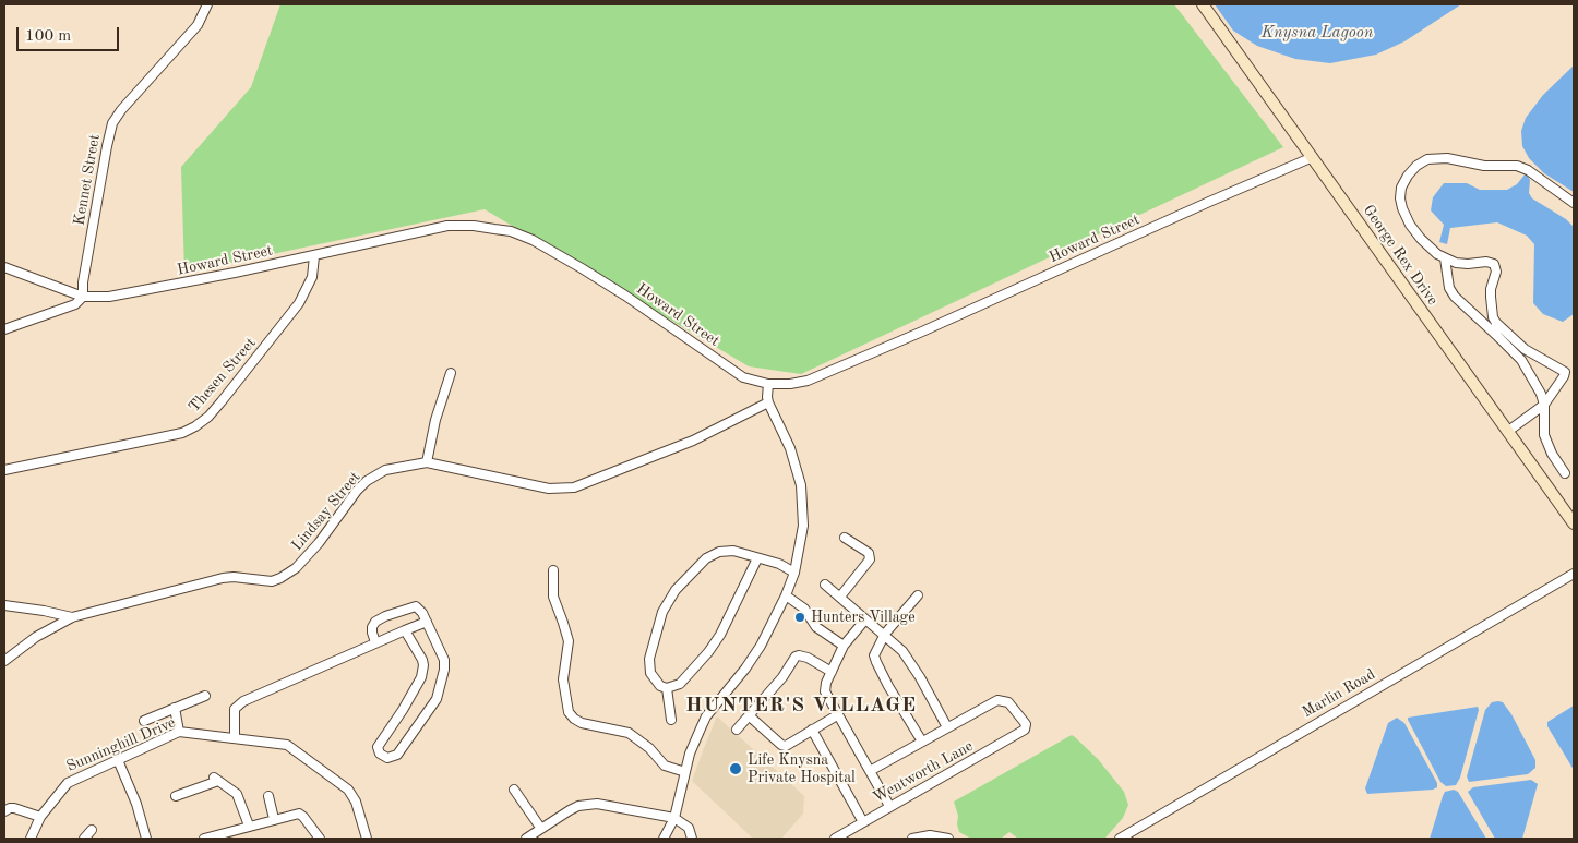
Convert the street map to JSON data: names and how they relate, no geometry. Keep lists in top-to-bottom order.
{
  "streets": {
    "street": [
      "Kennet Street",
      "Howard Street",
      "George Rex Drive",
      "Thesen Street",
      "Lindsay Street",
      "Marlin Road",
      "Sunninghill Drive",
      "Wentworth Lane"
    ]
  },
  "crossings": [
    ["Kennet Street", "Howard Street"],
    ["Howard Street", "George Rex Drive"],
    ["Howard Street", "Thesen Street"]
  ],
  "districts": ["HUNTER'S VILLAGE"],
  "water": ["Knysna Lagoon"],
  "places": ["Hunters Village", "Life Knysna Private Hospital"],
  "scale_bar": "100 m"
}
